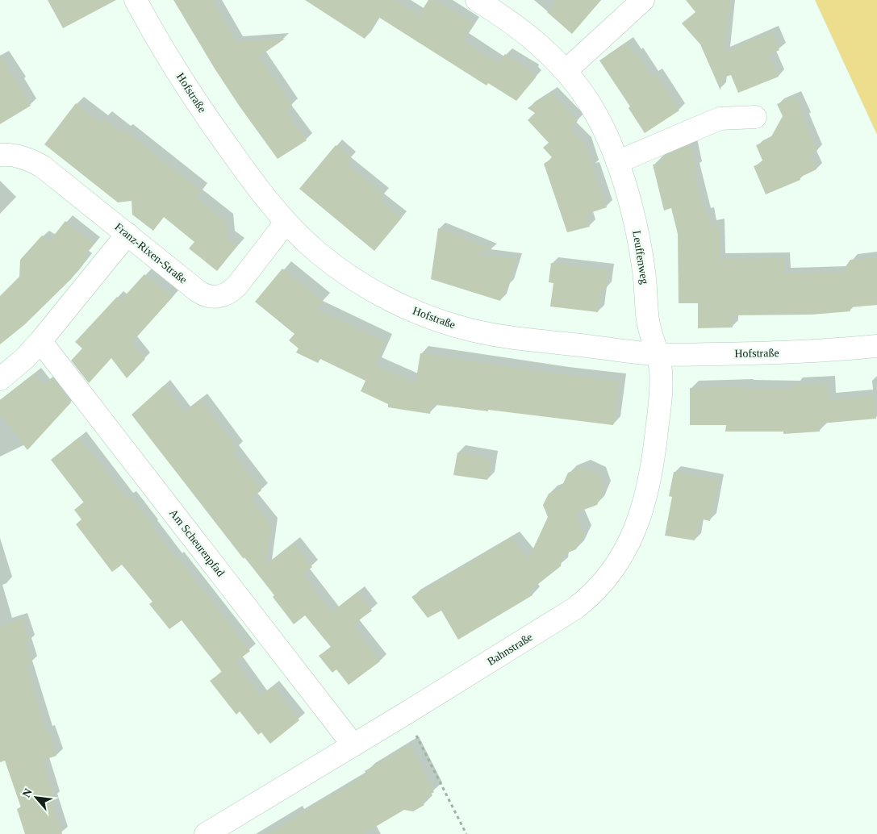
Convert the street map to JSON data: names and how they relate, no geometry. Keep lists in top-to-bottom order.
{
  "streets": {
    "street": [
      "Hofstraße",
      "Franz-Rixen-Straße",
      "Leuffenweg",
      "Am Scheurenpfad",
      "Bahnstraße"
    ]
  },
  "crossings": [
    ["Hofstraße", "Franz-Rixen-Straße"],
    ["Hofstraße", "Leuffenweg"],
    ["Hofstraße", "Bahnstraße"],
    ["Leuffenweg", "Bahnstraße"],
    ["Am Scheurenpfad", "Bahnstraße"]
  ],
  "north": "top left"
}
